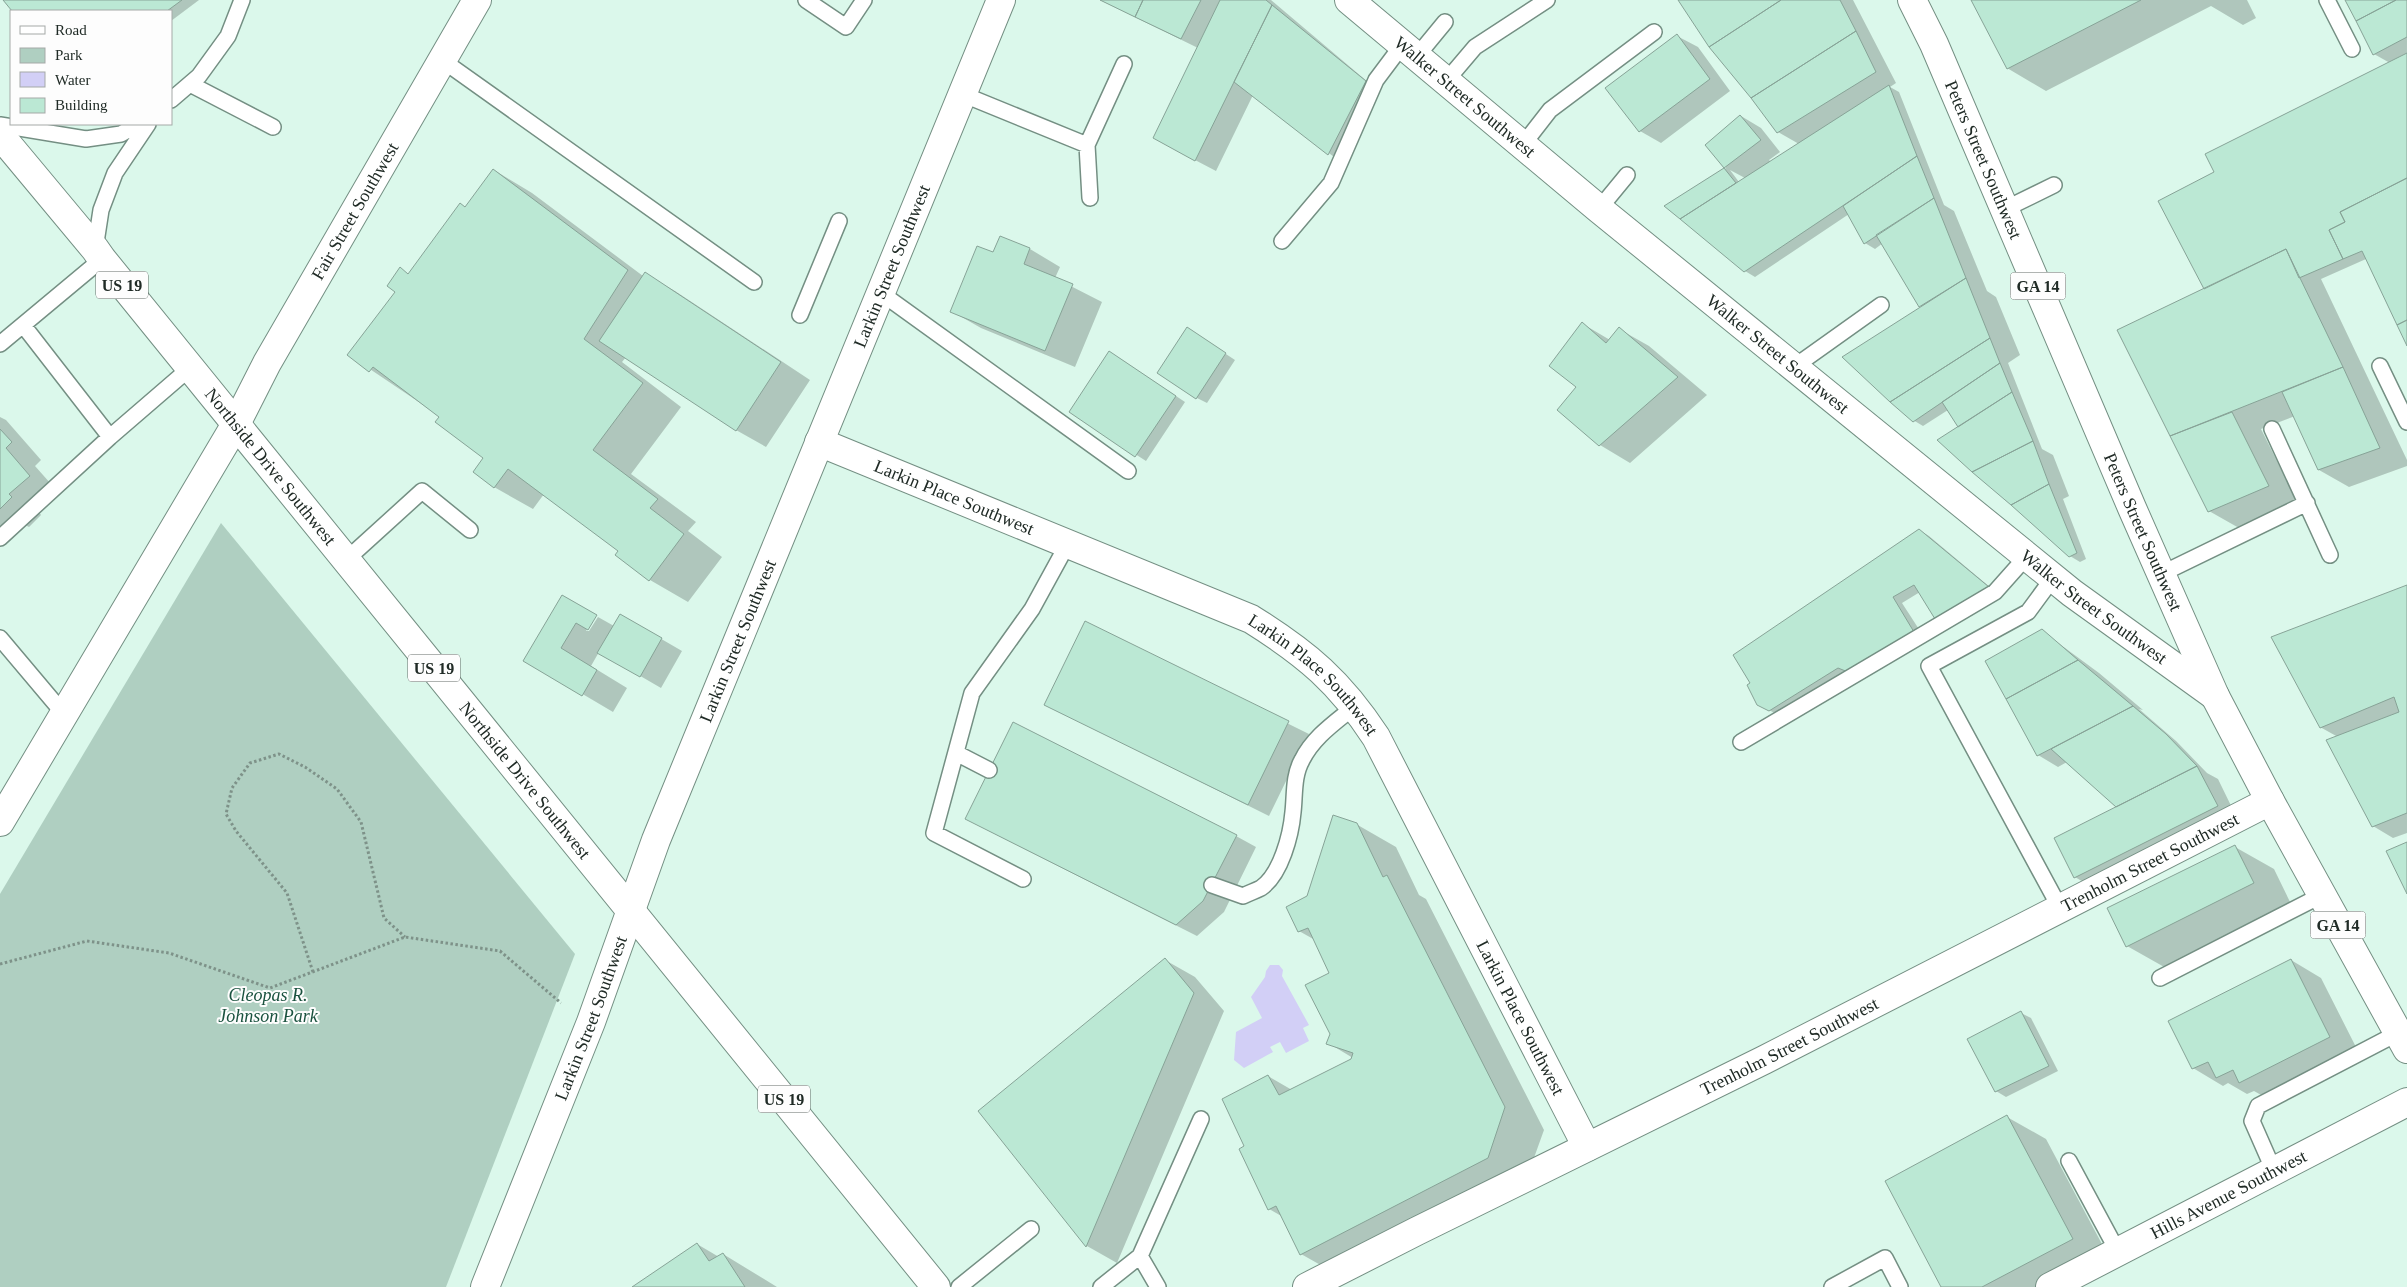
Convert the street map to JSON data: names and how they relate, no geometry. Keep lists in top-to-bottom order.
{
  "streets": {
    "street": [
      "Walker Street Southwest",
      "Peters Street Southwest",
      "Fair Street Southwest",
      "Larkin Street Southwest",
      "US 19",
      "GA 14",
      "Northside Drive Southwest",
      "Larkin Place Southwest",
      "Trenholm Street Southwest",
      "Hills Avenue Southwest"
    ]
  },
  "crossings": [
    ["Walker Street Southwest", "Peters Street Southwest"],
    ["Peters Street Southwest", "Trenholm Street Southwest"],
    ["Fair Street Southwest", "Northside Drive Southwest"],
    ["Larkin Street Southwest", "Northside Drive Southwest"],
    ["Larkin Street Southwest", "Larkin Place Southwest"],
    ["Larkin Place Southwest", "Trenholm Street Southwest"]
  ],
  "parks": ["Cleopas R. Johnson Park"],
  "legend": [
    "Road",
    "Park",
    "Water",
    "Building"
  ]
}
